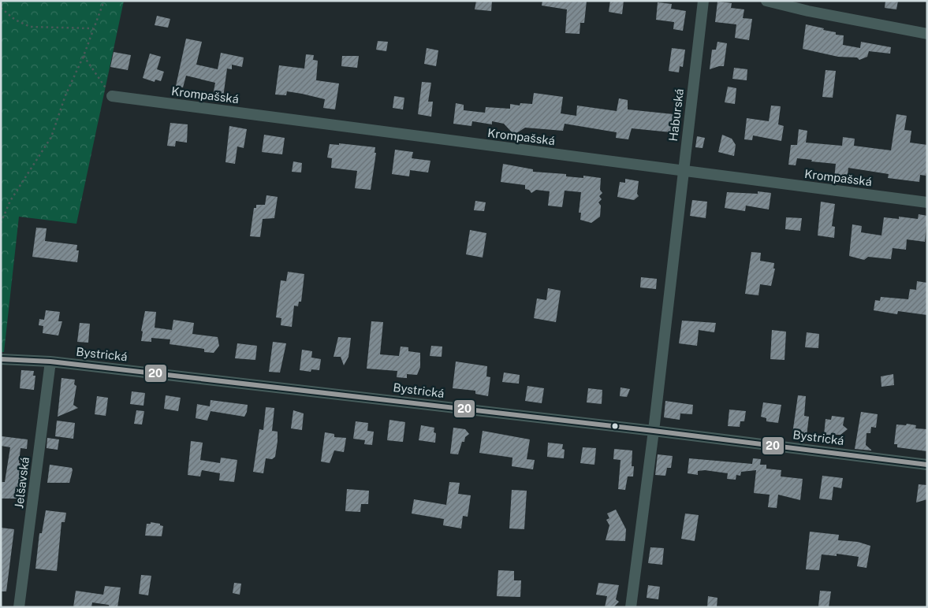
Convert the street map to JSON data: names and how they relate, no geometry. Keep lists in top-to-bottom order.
{
  "streets": {
    "street": [
      "Krompašská",
      "Haburská",
      "Bystrická",
      "Jelšavská"
    ]
  },
  "crossings": [
    ["Krompašská", "Haburská"],
    ["Haburská", "Bystrická"],
    ["Bystrická", "Jelšavská"]
  ],
  "lines": ["transit line 20"]
}
